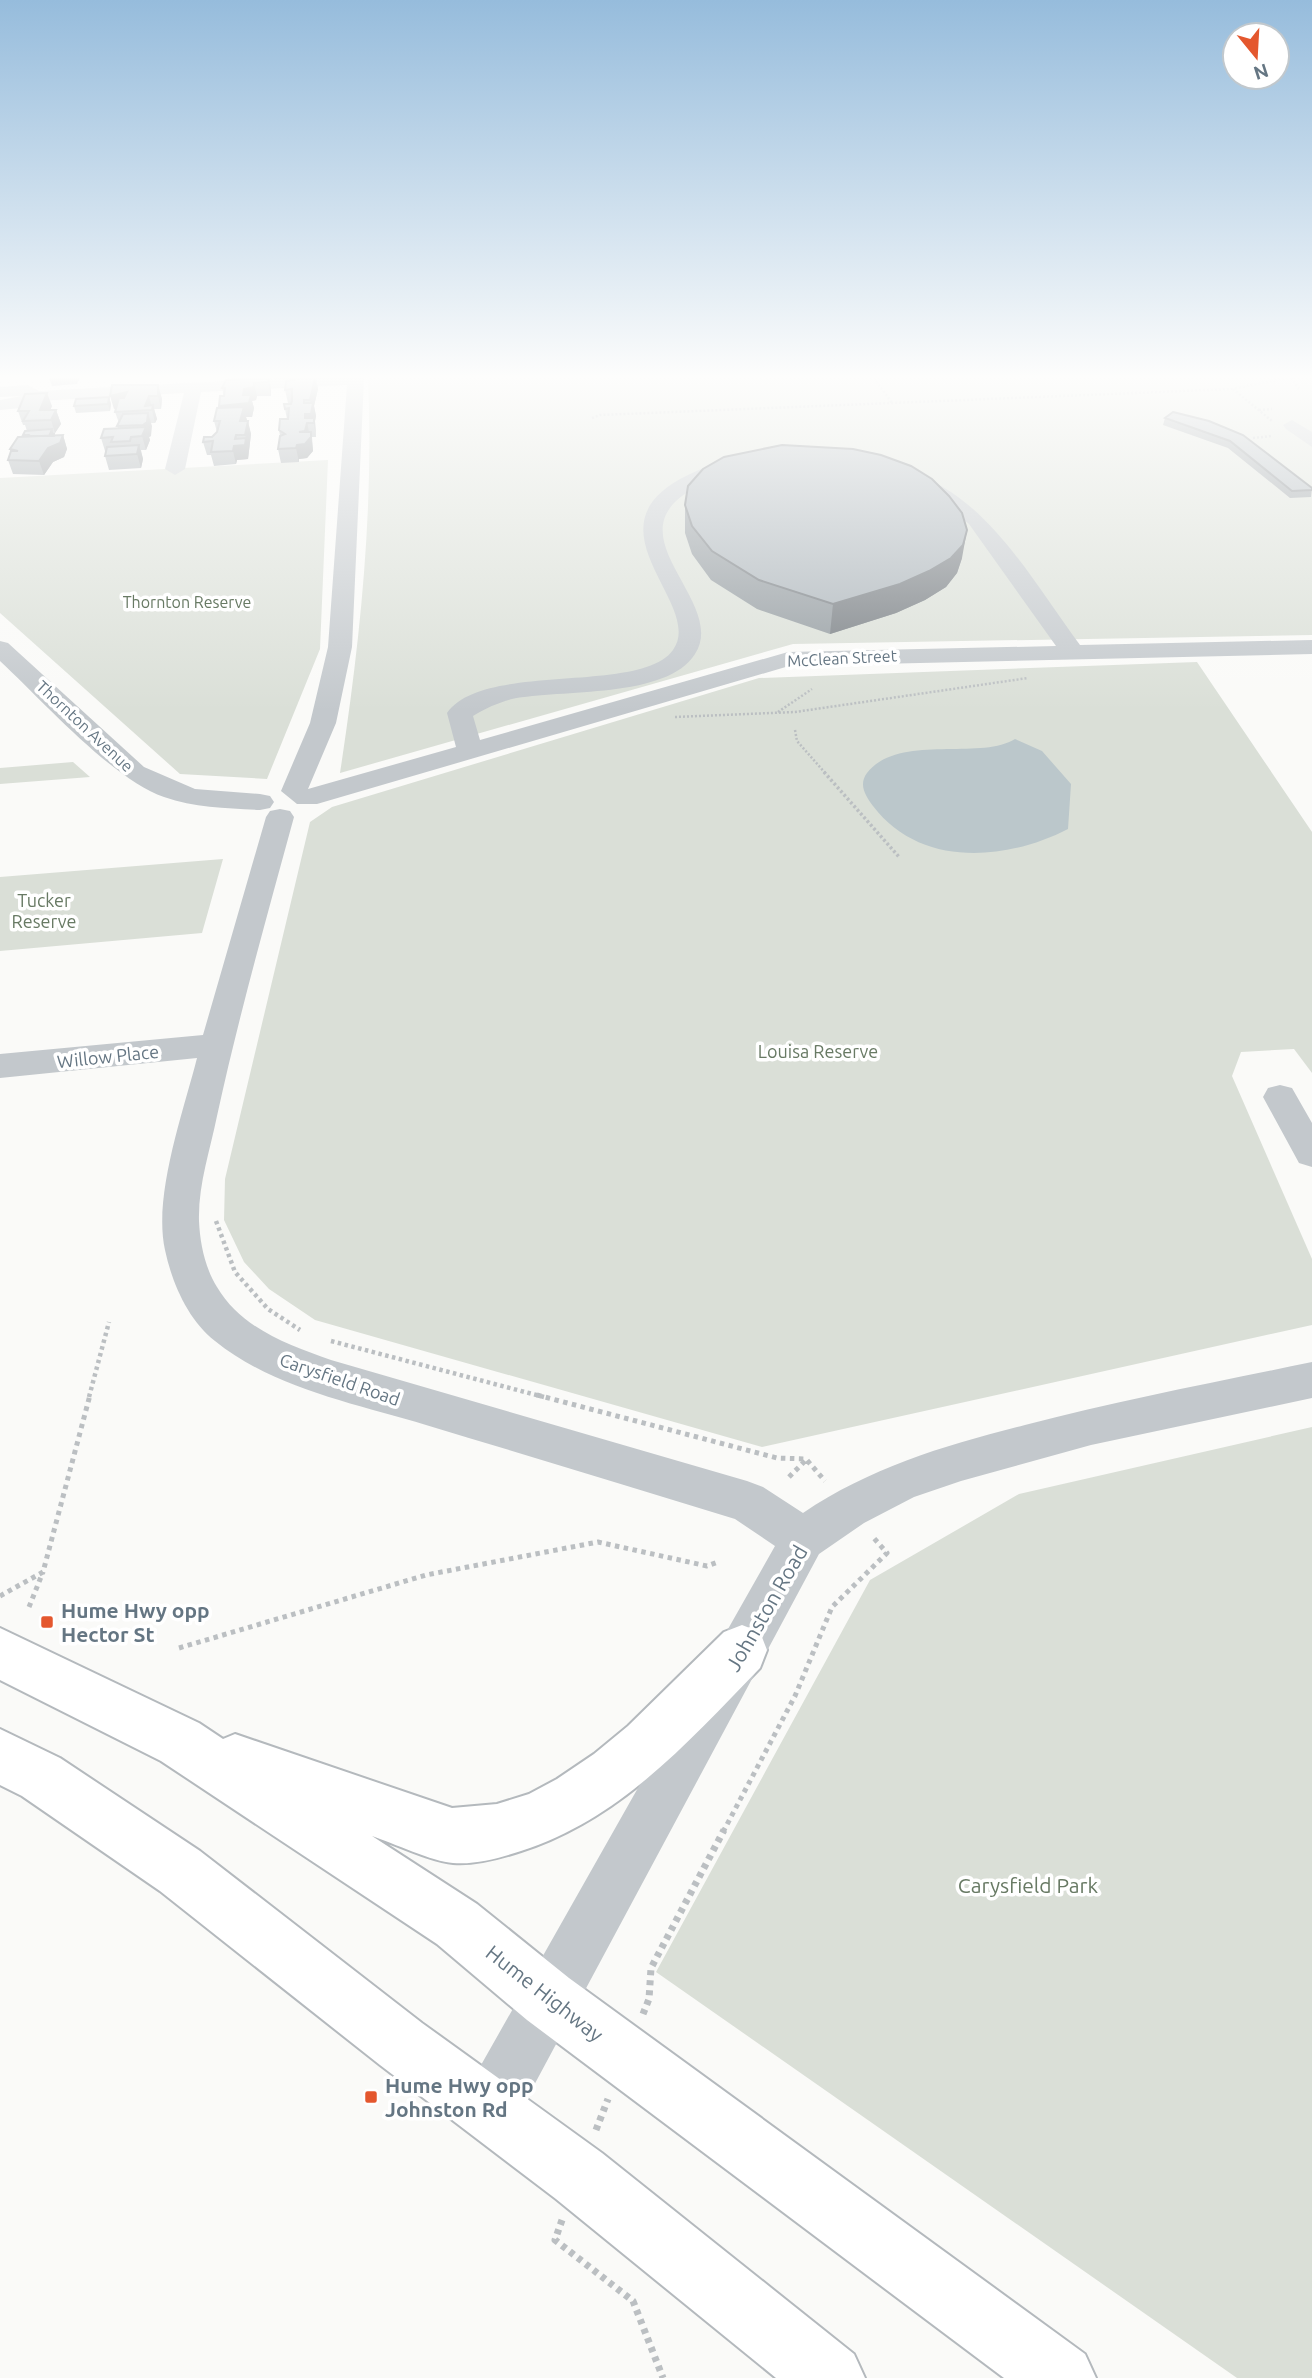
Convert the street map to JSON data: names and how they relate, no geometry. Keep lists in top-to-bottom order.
{
  "streets": {
    "highway": ["Hume Highway"],
    "street": [
      "McClean Street",
      "Thornton Avenue",
      "Willow Place",
      "Carysfield Road",
      "Johnston Road"
    ]
  },
  "crossings": [
    ["McClean Street", "Thornton Avenue"],
    ["McClean Street", "Carysfield Road"],
    ["Thornton Avenue", "Carysfield Road"],
    ["Willow Place", "Carysfield Road"],
    ["Carysfield Road", "Johnston Road"],
    ["Johnston Road", "Hume Highway"]
  ],
  "parks": [
    "Thornton Reserve",
    "Tucker Reserve",
    "Louisa Reserve",
    "Carysfield Park"
  ],
  "places": {
    "transit": ["Hume Hwy opp Hector St", "Hume Hwy opp Johnston Rd"]
  },
  "north": "bottom"
}
